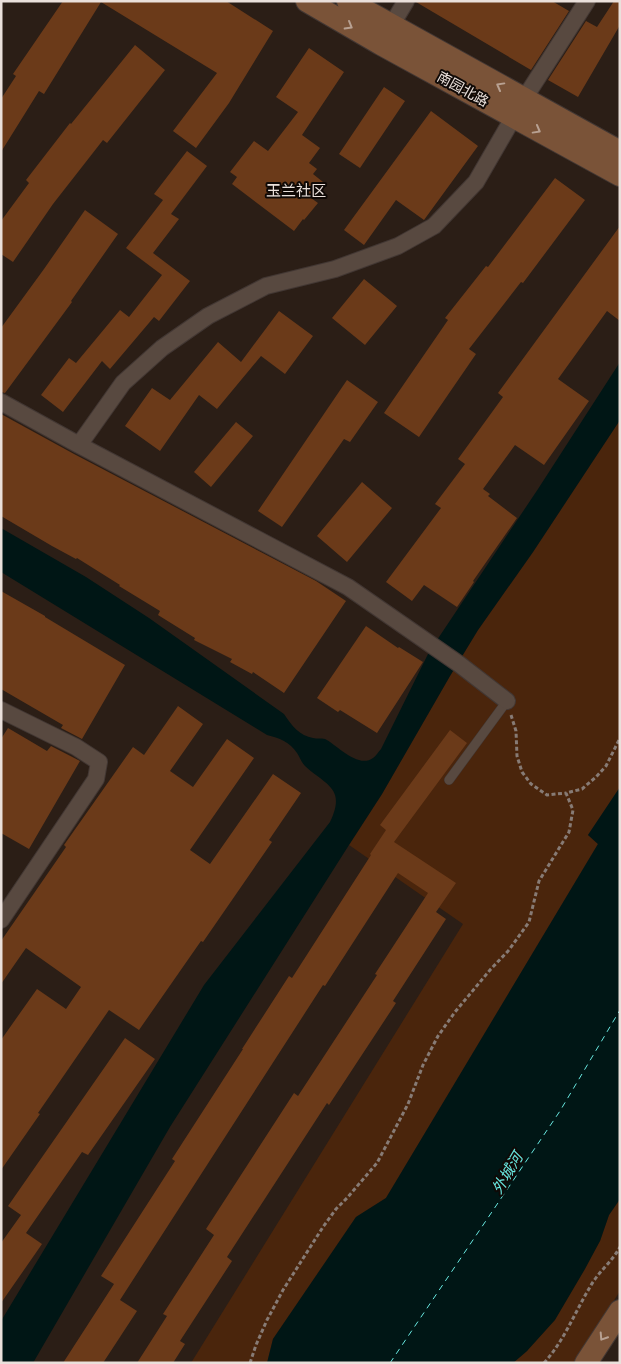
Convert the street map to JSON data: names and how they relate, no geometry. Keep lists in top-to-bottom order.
{
  "streets": {
    "main road": ["南园北路"]
  },
  "districts": ["玉兰社区"],
  "water": ["外城河"]
}
